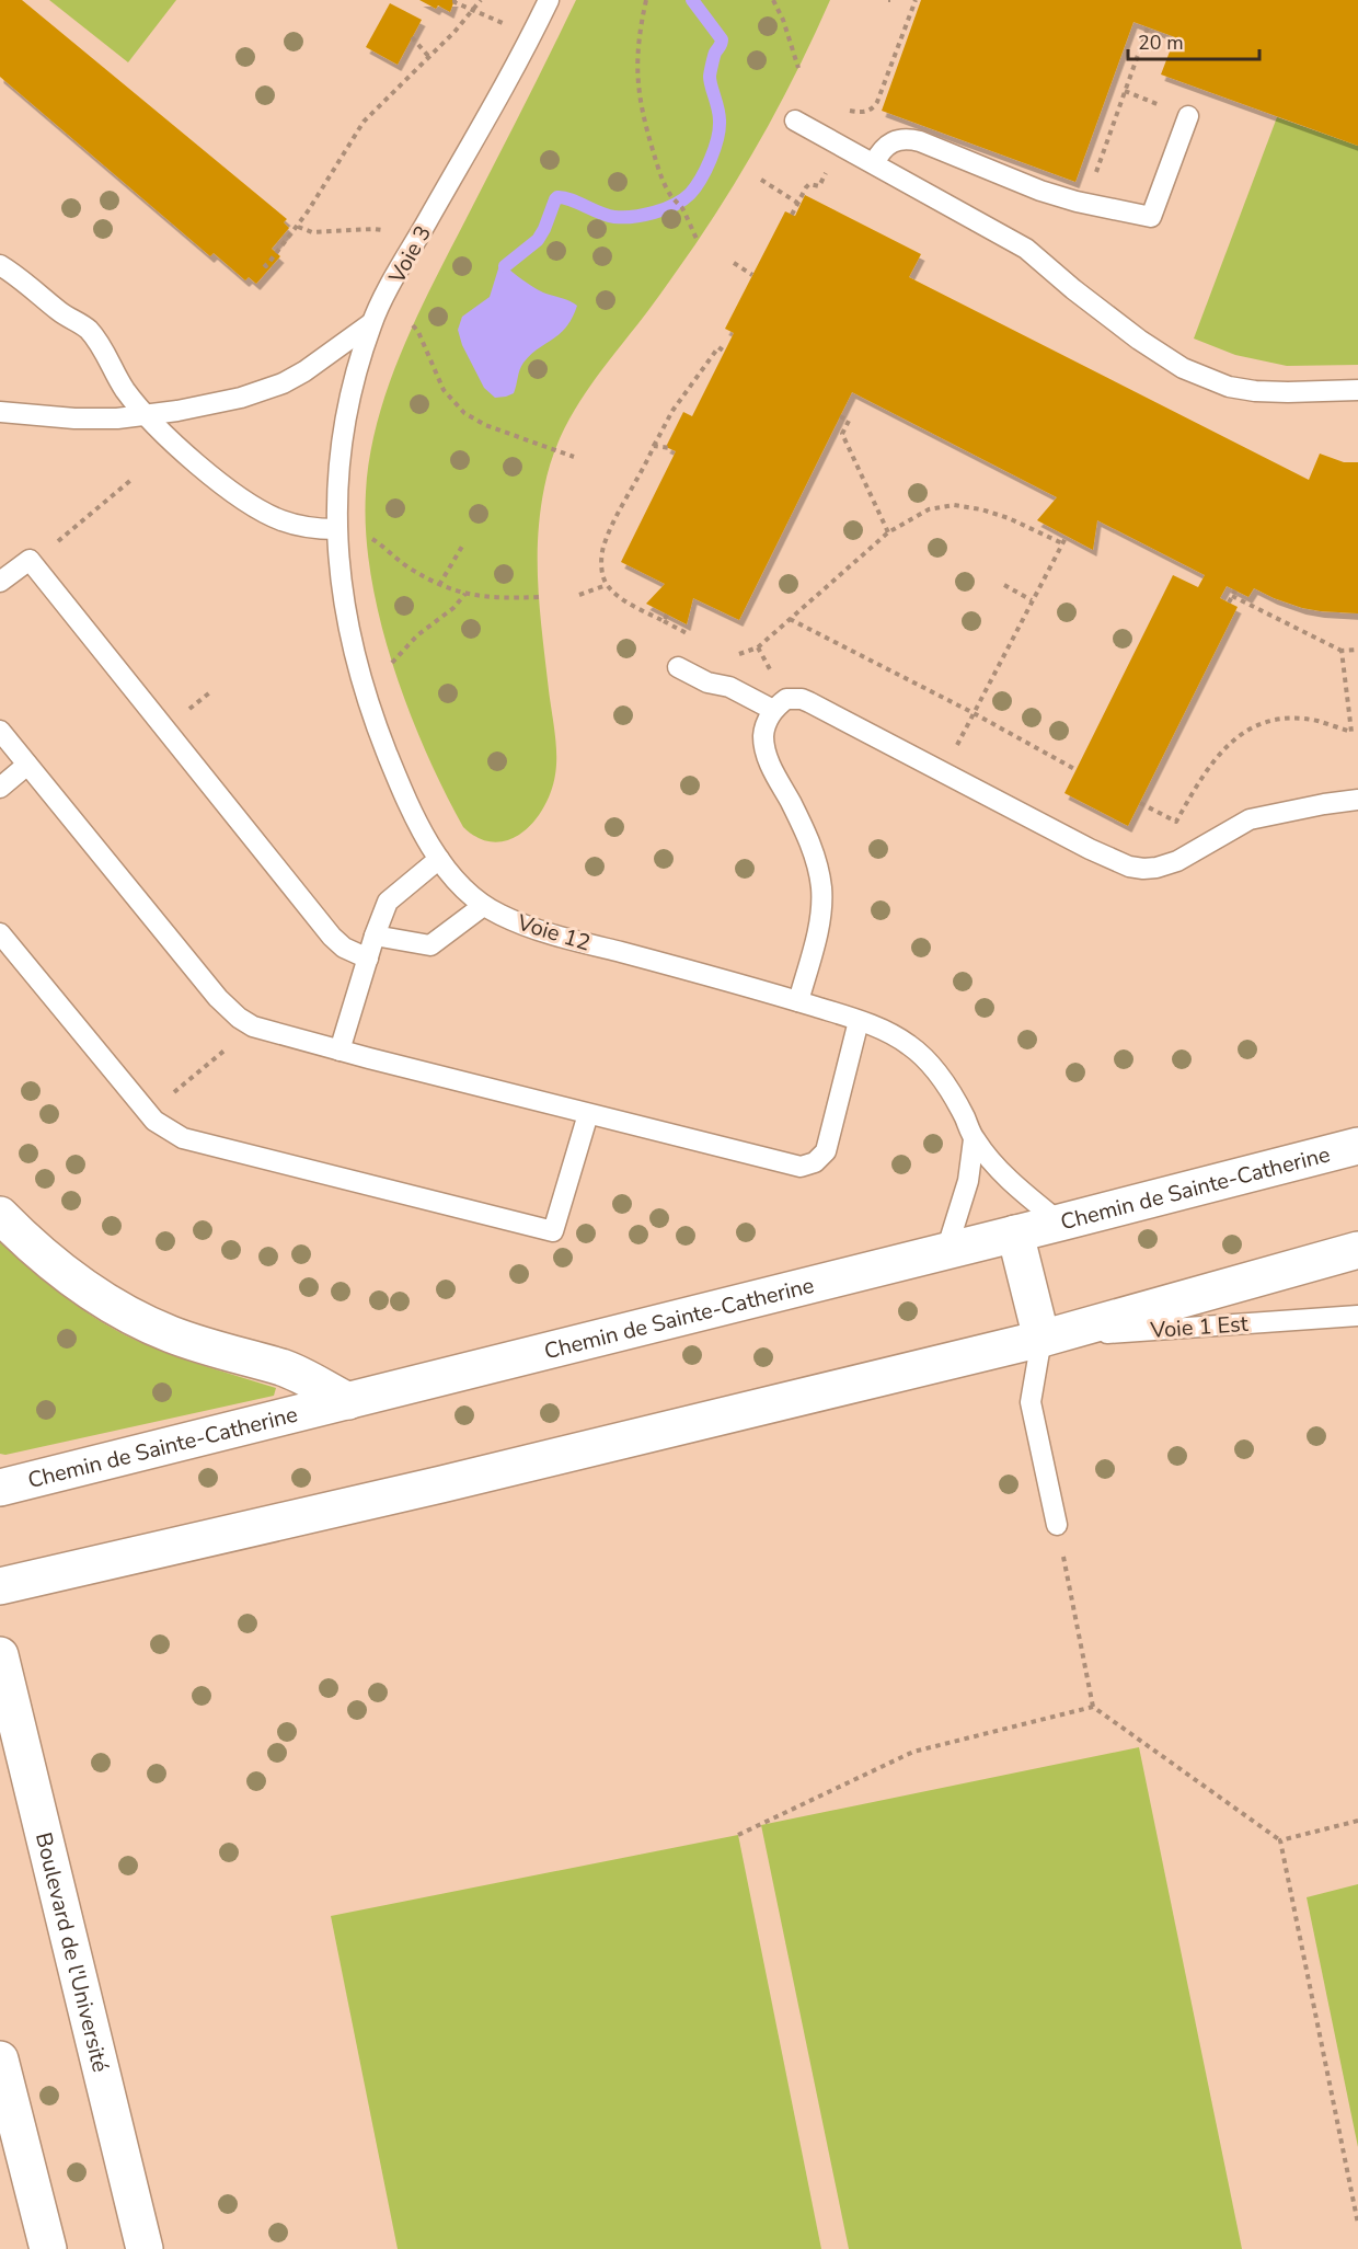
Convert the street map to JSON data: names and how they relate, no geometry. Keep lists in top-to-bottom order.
{
  "streets": {
    "main road": ["Chemin de Sainte-Catherine", "Boulevard de l'Université"],
    "lane": ["Voie 3", "Voie 12", "Voie 1 Est"]
  },
  "crossings": [
    ["Voie 3", "Voie 12"],
    ["Voie 12", "Chemin de Sainte-Catherine"]
  ],
  "scale_bar": "20 m"
}
